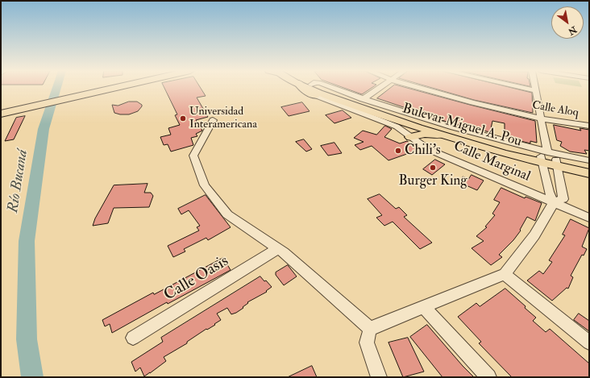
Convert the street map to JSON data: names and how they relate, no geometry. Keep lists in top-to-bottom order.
{
  "streets": {
    "main road": ["Bulevar Miguel A. Pou"],
    "street": ["Calle Aloq", "Calle Marginal", "Calle Oasis"]
  },
  "water": ["Río Bucaná"],
  "places": ["Universidad Interamericana", "Chili's", "Burger King"],
  "north": "bottom right"
}
